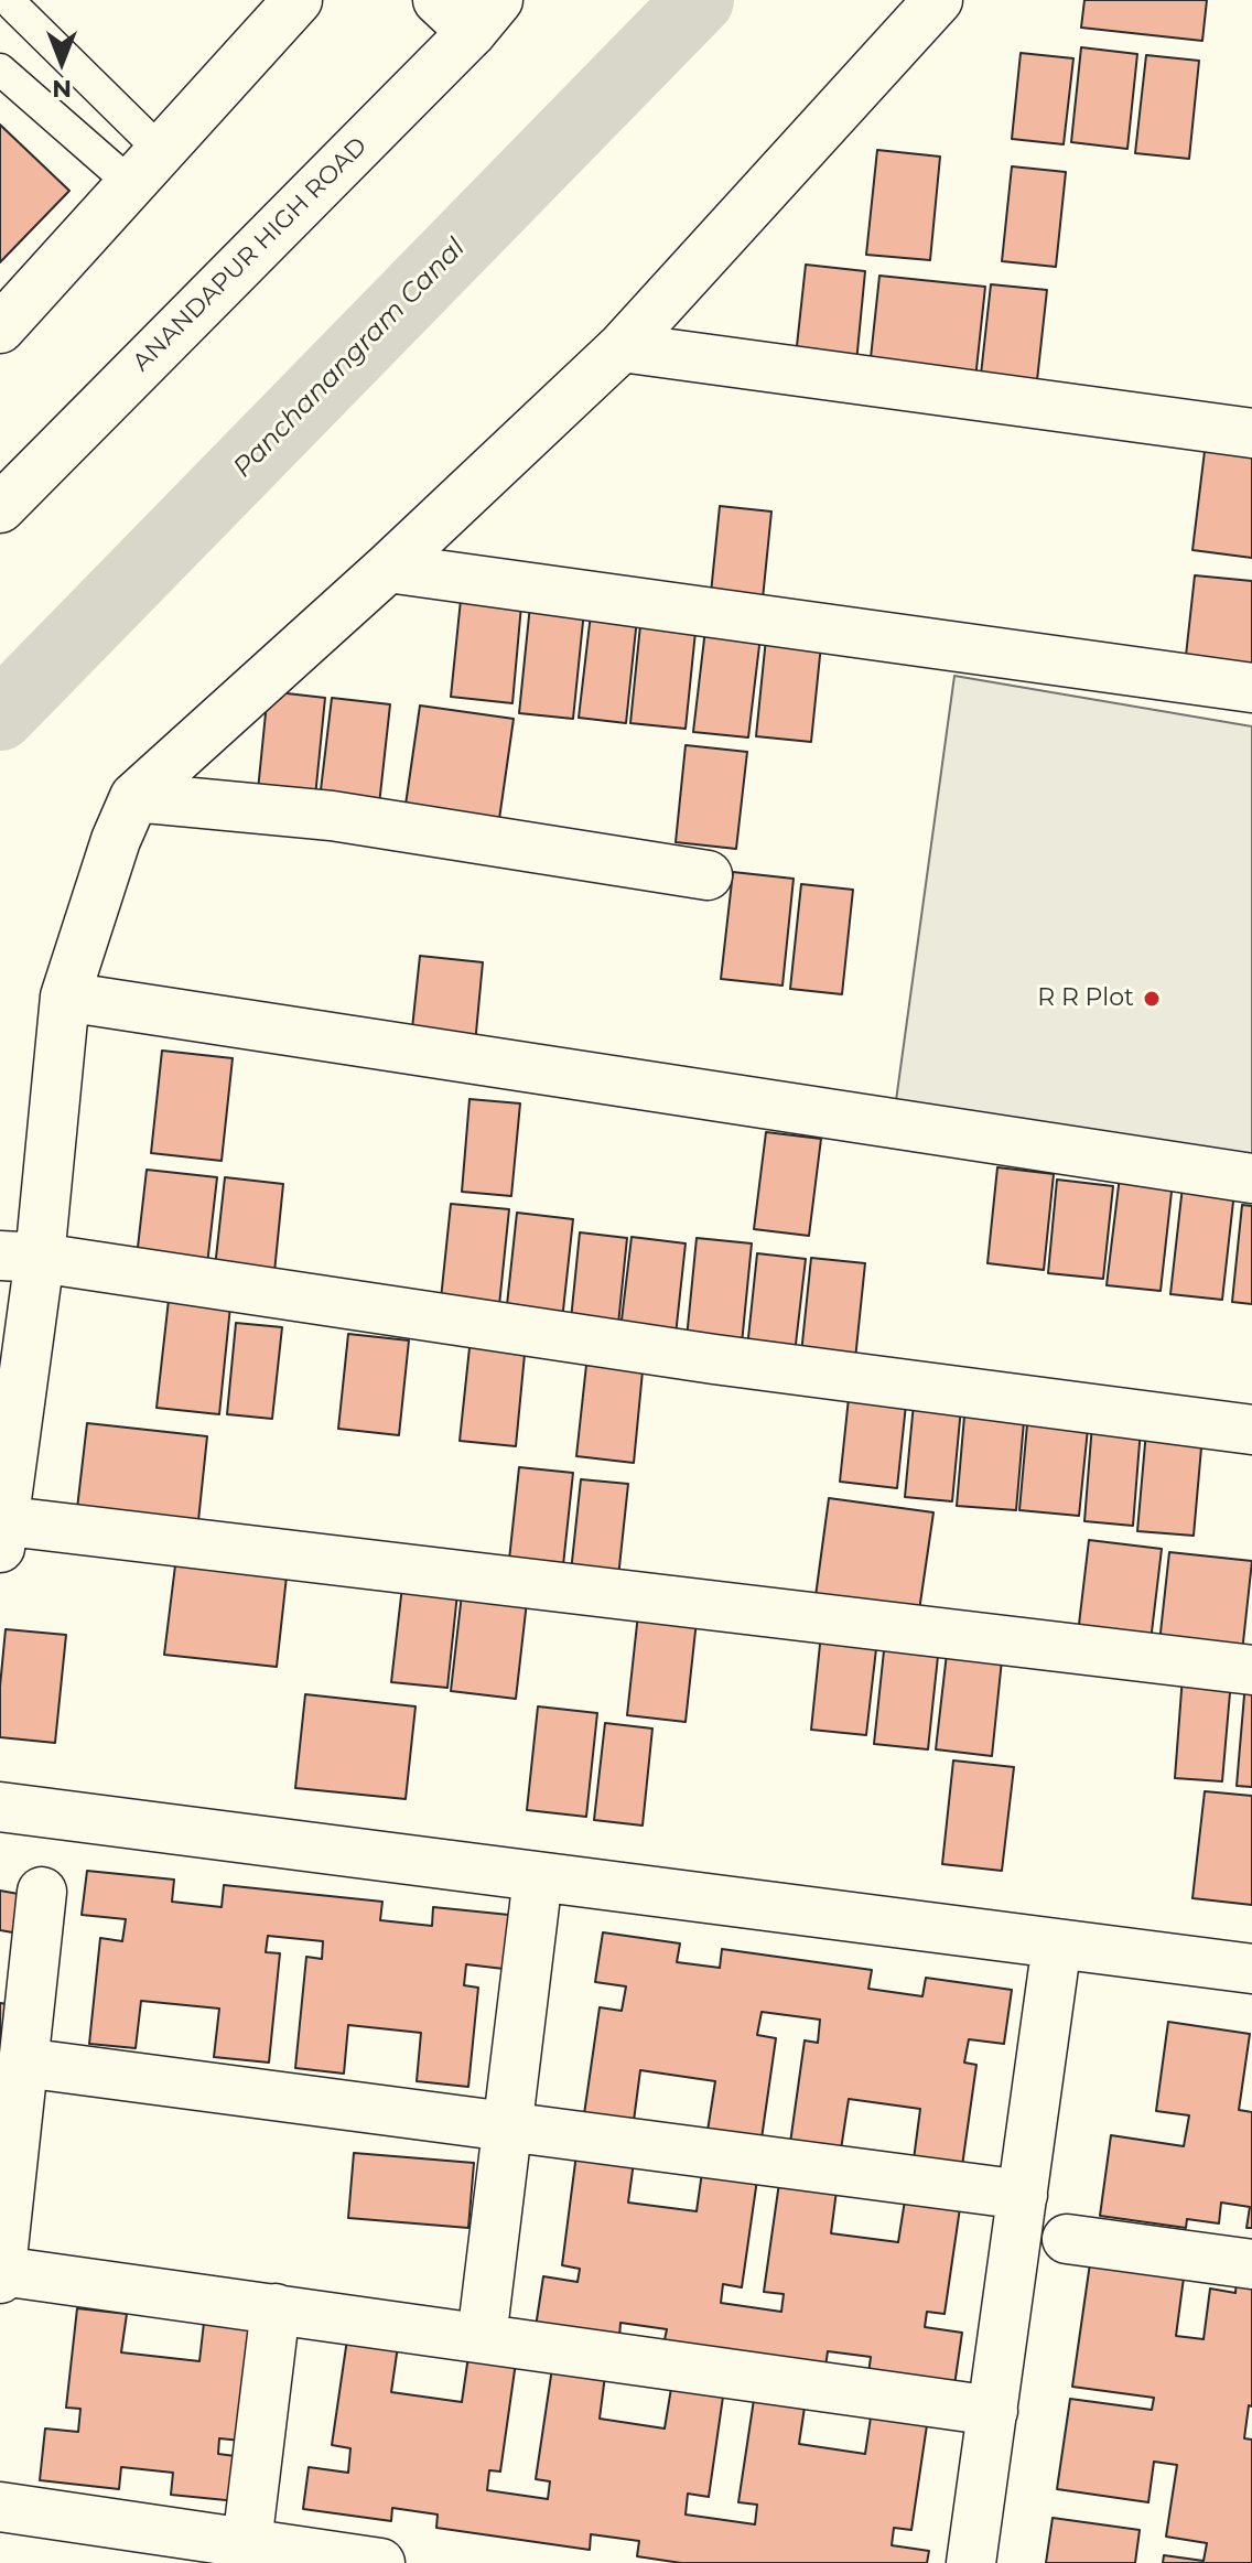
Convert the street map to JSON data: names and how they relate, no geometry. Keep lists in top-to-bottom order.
{
  "streets": {
    "street": ["ANANDAPUR HIGH ROAD"]
  },
  "water": ["Panchanangram Canal"],
  "places": ["R R Plot"],
  "north": "bottom"
}
